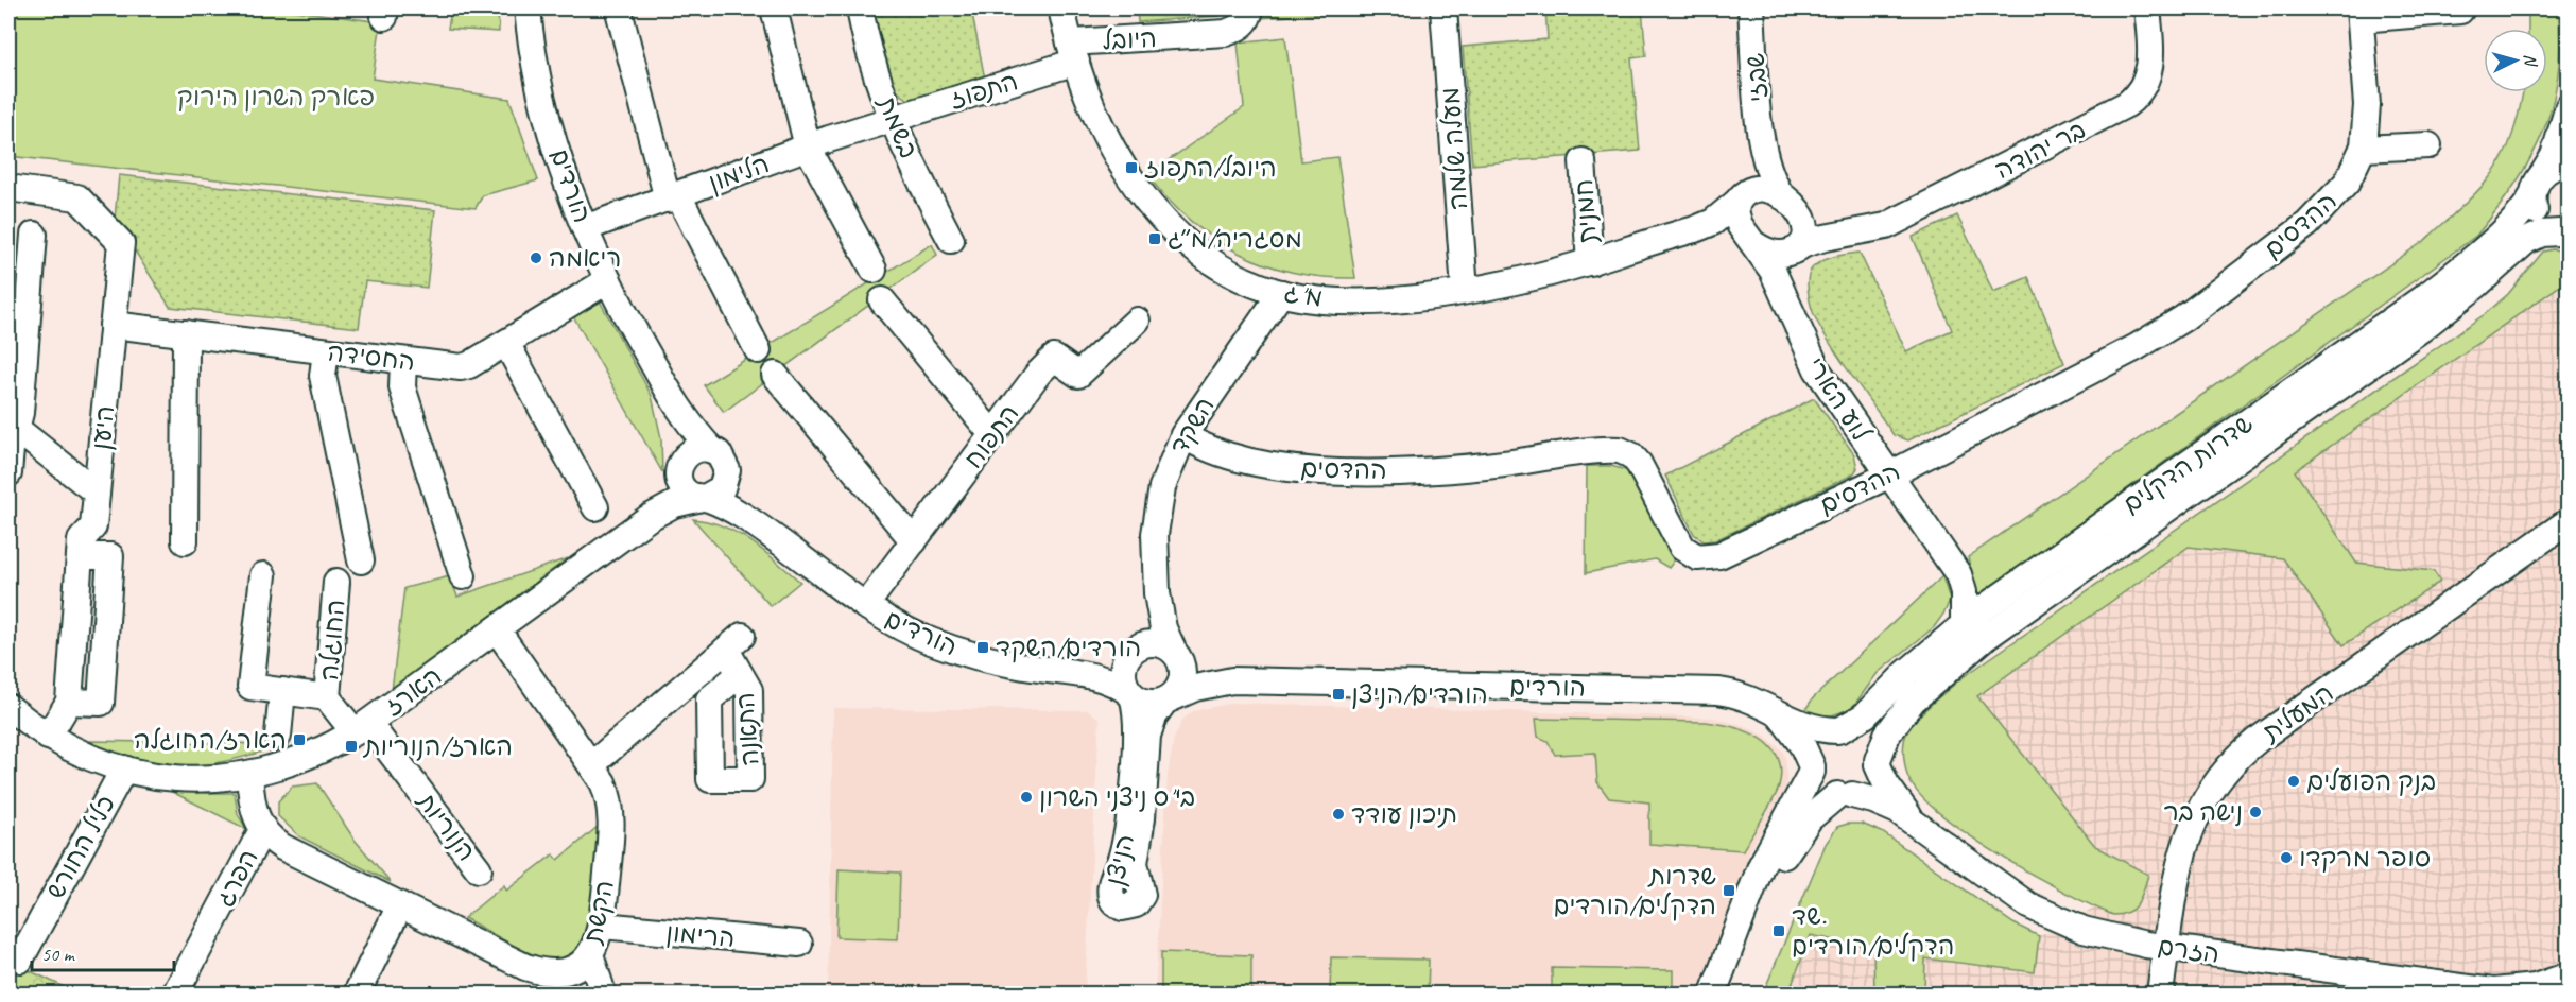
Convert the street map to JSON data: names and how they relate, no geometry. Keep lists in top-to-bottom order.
{
  "streets": {
    "street": [
      "היובל",
      "שבזי",
      "התפוז",
      "בשמת",
      "מעלה שלמה",
      "בר יהודה",
      "הלימון",
      "הורדים",
      "חמנית",
      "ההדסים",
      "מ\"ג",
      "החסידה",
      "לוע הארי",
      "השקד",
      "היען",
      "התפוח",
      "שדרות הדקלים",
      "החוגלה",
      "הארז",
      "המעלית",
      "התאנה",
      "הנוריות",
      "כליל החורש",
      "הניצן",
      "הפרג",
      "הקשת",
      "הרימון",
      "הזרם"
    ]
  },
  "crossings": [
    ["היובל", "התפוז"],
    ["היובל", "מ\"ג"],
    ["שבזי", "בר יהודה"],
    ["שבזי", "מ\"ג"],
    ["שבזי", "לוע הארי"],
    ["התפוז", "בשמת"],
    ["התפוז", "הלימון"],
    ["התפוז", "מ\"ג"],
    ["בשמת", "הלימון"],
    ["מעלה שלמה", "מ\"ג"],
    ["בר יהודה", "מ\"ג"],
    ["בר יהודה", "לוע הארי"],
    ["הלימון", "הורדים"],
    ["הורדים", "החסידה"],
    ["הורדים", "השקד"],
    ["הורדים", "התפוח"],
    ["הורדים", "שדרות הדקלים"],
    ["הורדים", "הארז"],
    ["הורדים", "הניצן"],
    ["הורדים", "הזרם"],
    ["חמנית", "מ\"ג"],
    ["ההדסים", "לוע הארי"],
    ["ההדסים", "השקד"],
    ["מ\"ג", "לוע הארי"],
    ["מ\"ג", "השקד"],
    ["החסידה", "היען"],
    ["לוע הארי", "שדרות הדקלים"],
    ["השקד", "הניצן"],
    ["היען", "הארז"],
    ["שדרות הדקלים", "הזרם"],
    ["החוגלה", "הארז"],
    ["החוגלה", "הנוריות"],
    ["הארז", "הנוריות"],
    ["הארז", "כליל החורש"],
    ["הארז", "הקשת"],
    ["המעלית", "הזרם"],
    ["התאנה", "הקשת"],
    ["הפרג", "הקשת"],
    ["הקשת", "הרימון"]
  ],
  "parks": ["פארק השרון הירוק"],
  "places": {
    "transit": [
      "היובל/התפוז",
      "מסגריה/מ״ג",
      "הורדים/השקד",
      "הורדים/הניצן",
      "הארז/החוגלה",
      "הארז/הנוריות",
      "שדרות הדקלים/הורדים",
      "שד. הדקלים/הורדים"
    ],
    "other": [
      "ריאמה",
      "בנק הפועלים",
      "בי\"ס ניצני השרון",
      "נישה בר",
      "תיכון עודד",
      "סופר מרקדו"
    ]
  },
  "scale_bar": "50 m",
  "north": "right"
}
